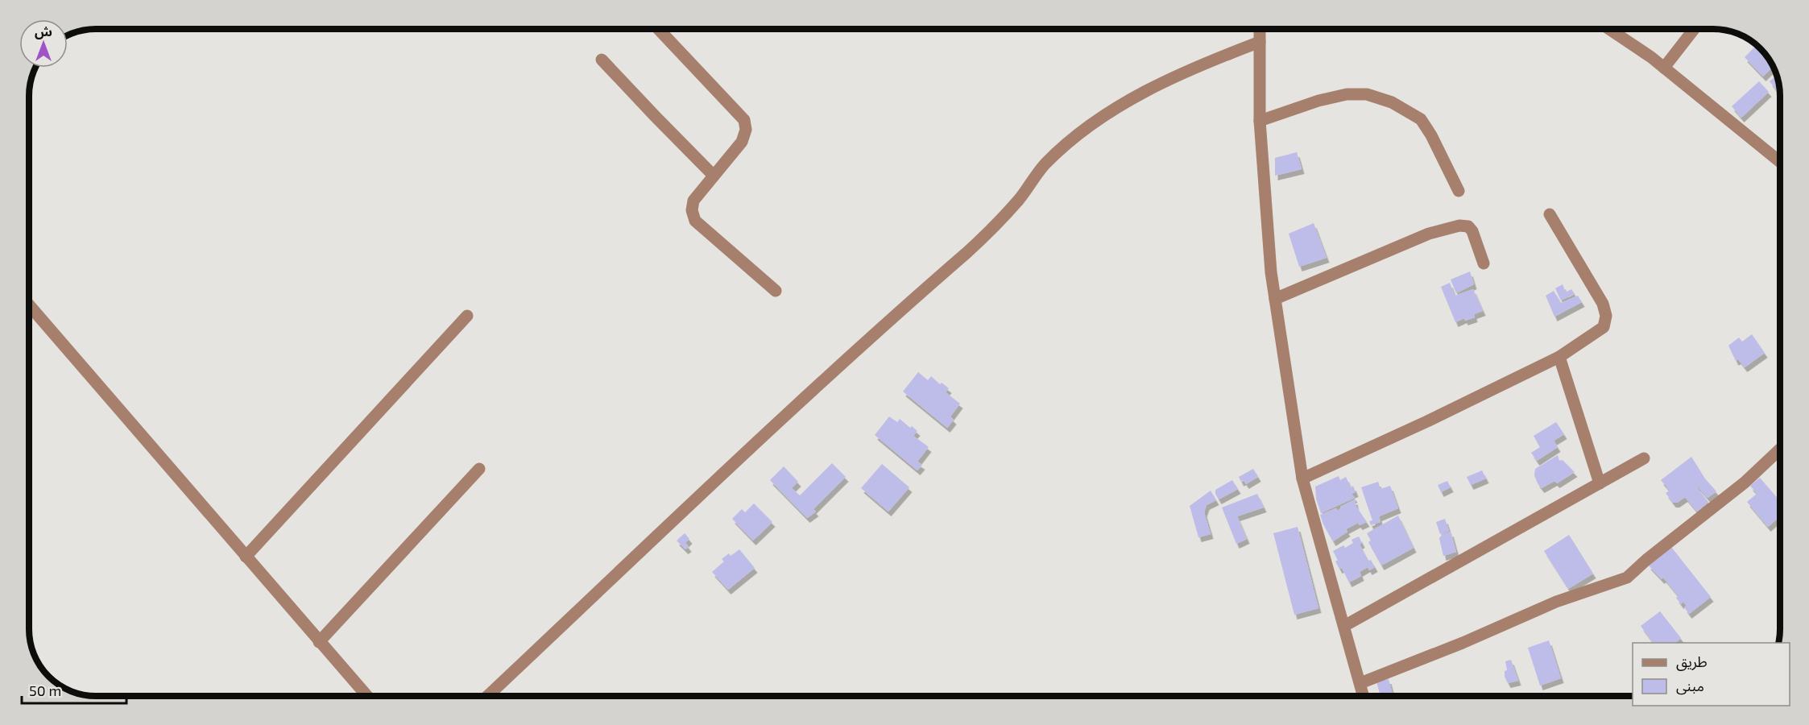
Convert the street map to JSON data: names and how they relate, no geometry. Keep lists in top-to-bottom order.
{
  "legend": ["طريق", "مبنى"],
  "scale_bar": "50 m",
  "north": "top"
}
